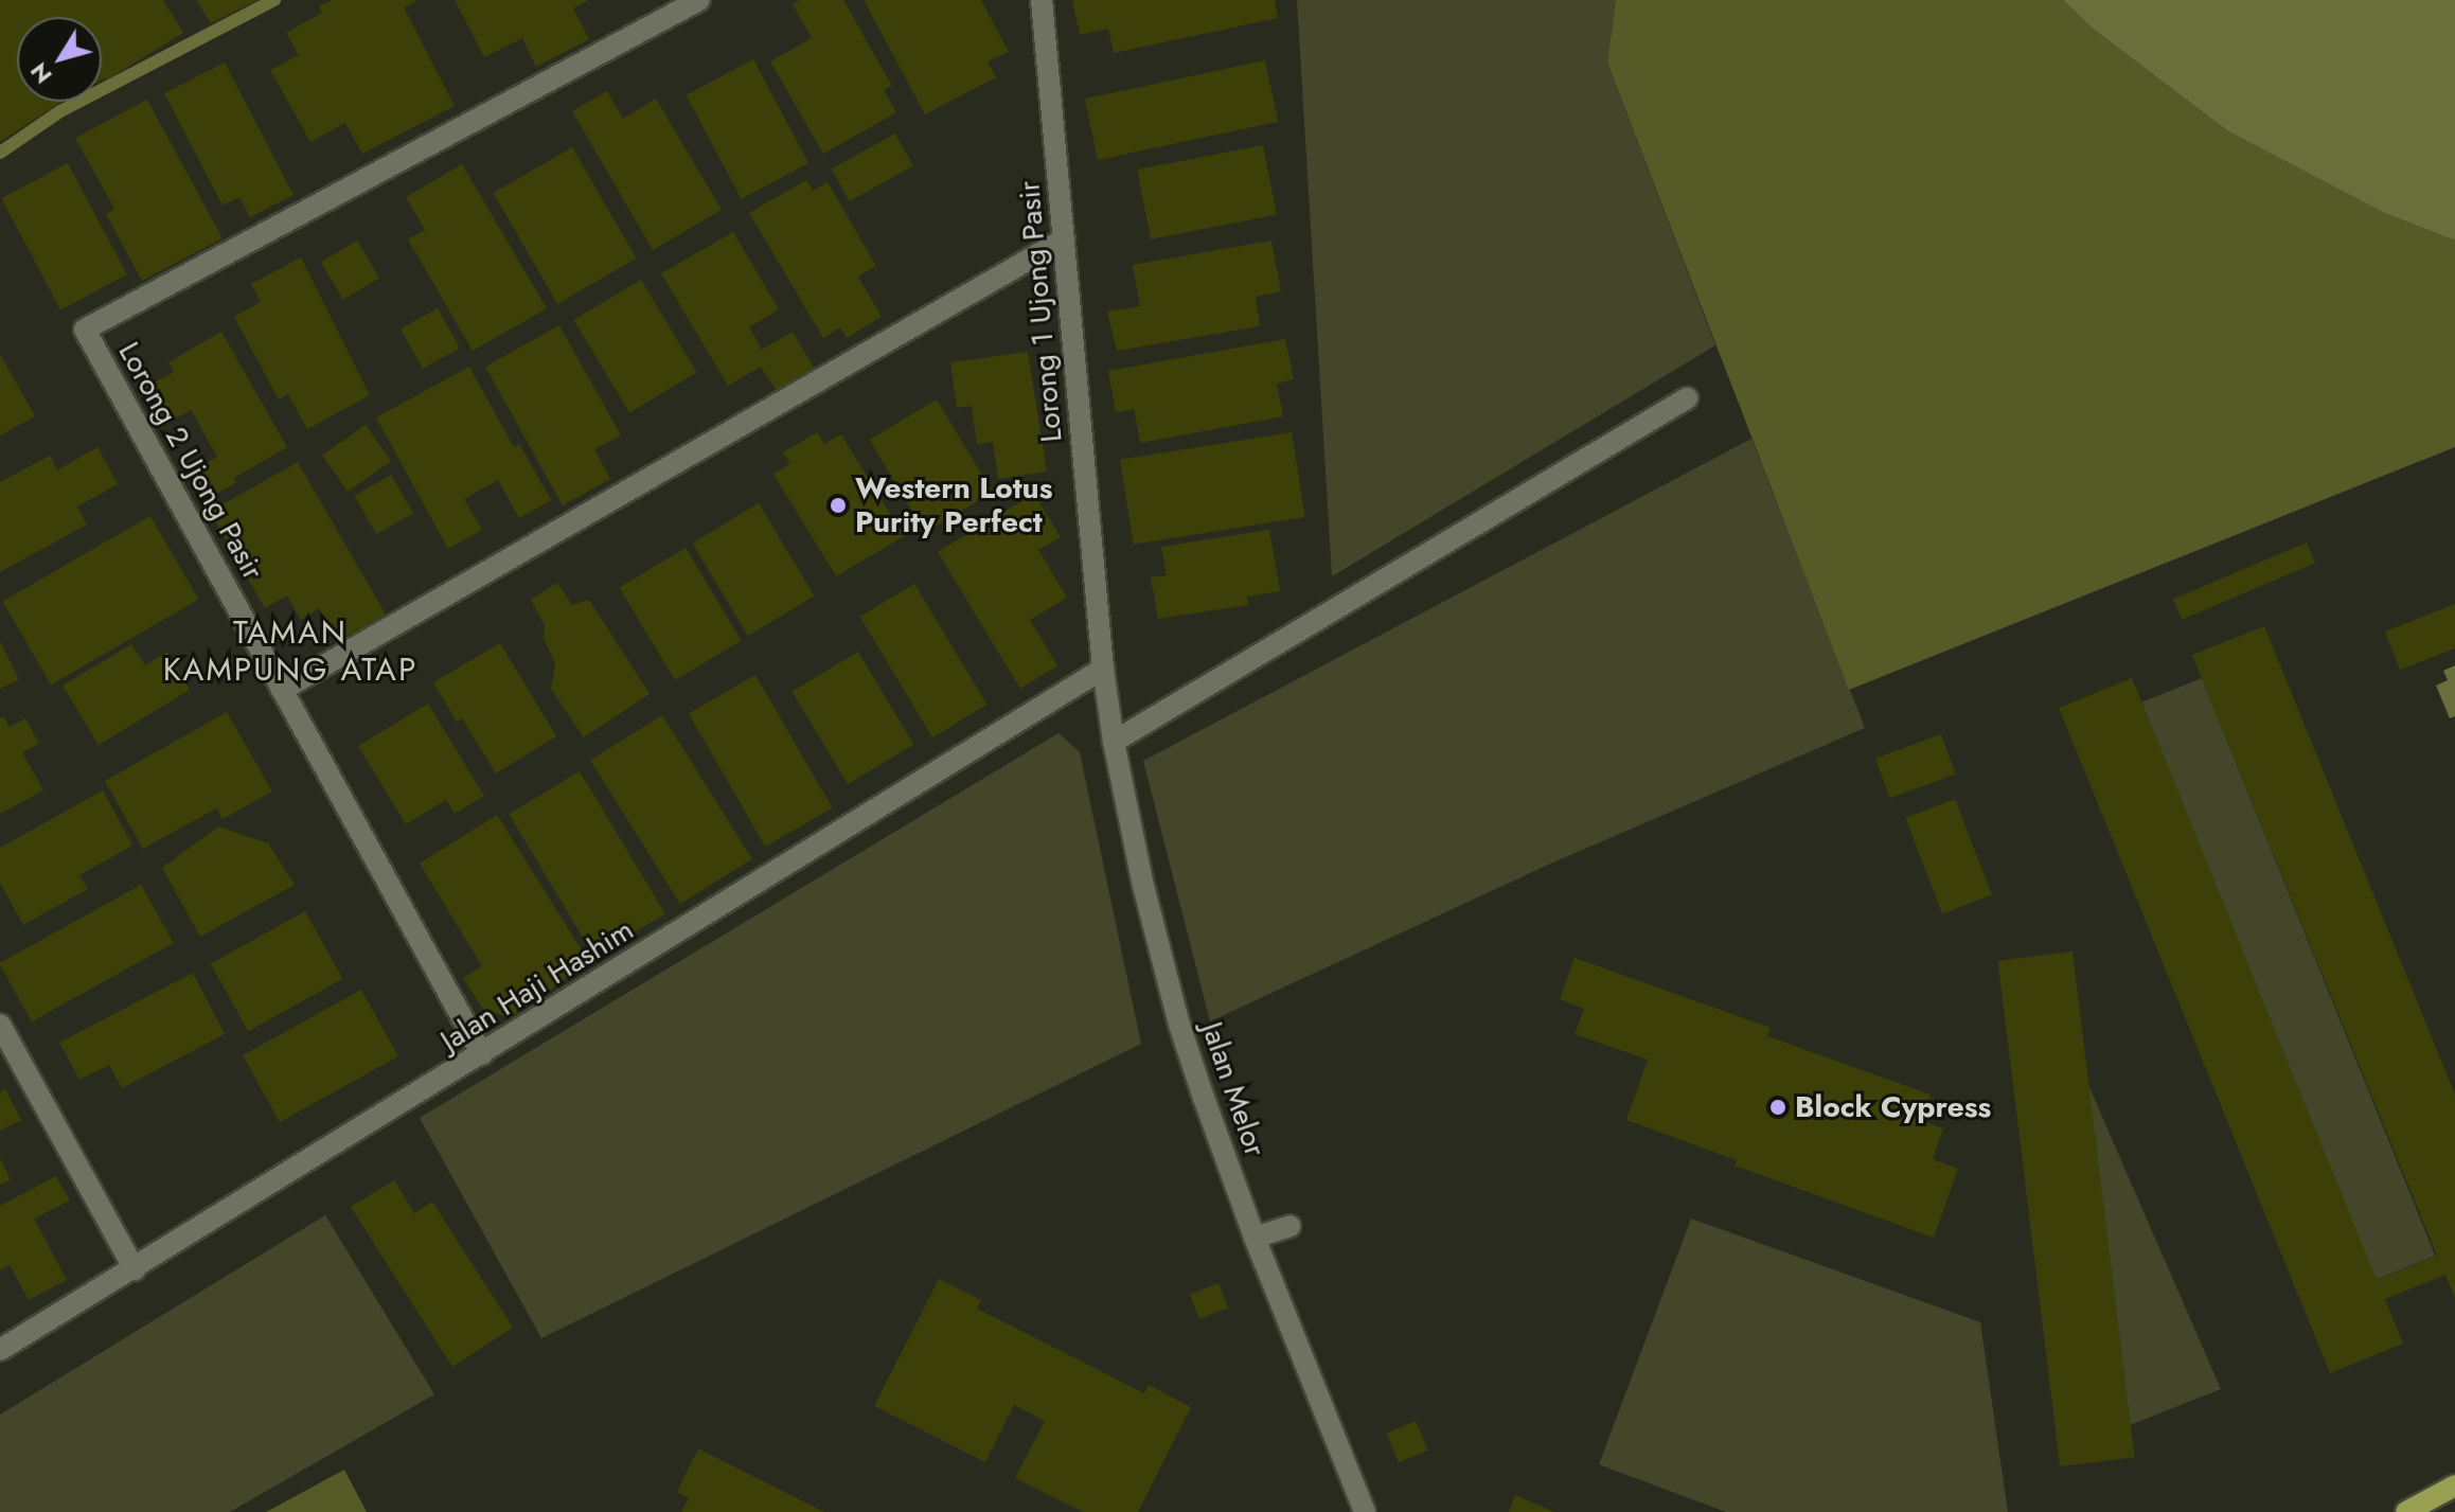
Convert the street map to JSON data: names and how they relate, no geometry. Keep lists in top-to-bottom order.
{
  "streets": {
    "street": [
      "Lorong 1 Ujong Pasir",
      "Lorong 2 Ujong Pasir",
      "Jalan Haji Hashim",
      "Jalan Melor"
    ]
  },
  "crossings": [
    ["Lorong 1 Ujong Pasir", "Jalan Haji Hashim"],
    ["Lorong 1 Ujong Pasir", "Jalan Melor"],
    ["Lorong 2 Ujong Pasir", "Jalan Haji Hashim"],
    ["Jalan Haji Hashim", "Jalan Melor"]
  ],
  "districts": ["TAMAN KAMPUNG ATAP"],
  "places": ["Western Lotus Purity Perfect", "Block Cypress"],
  "north": "bottom left"
}
